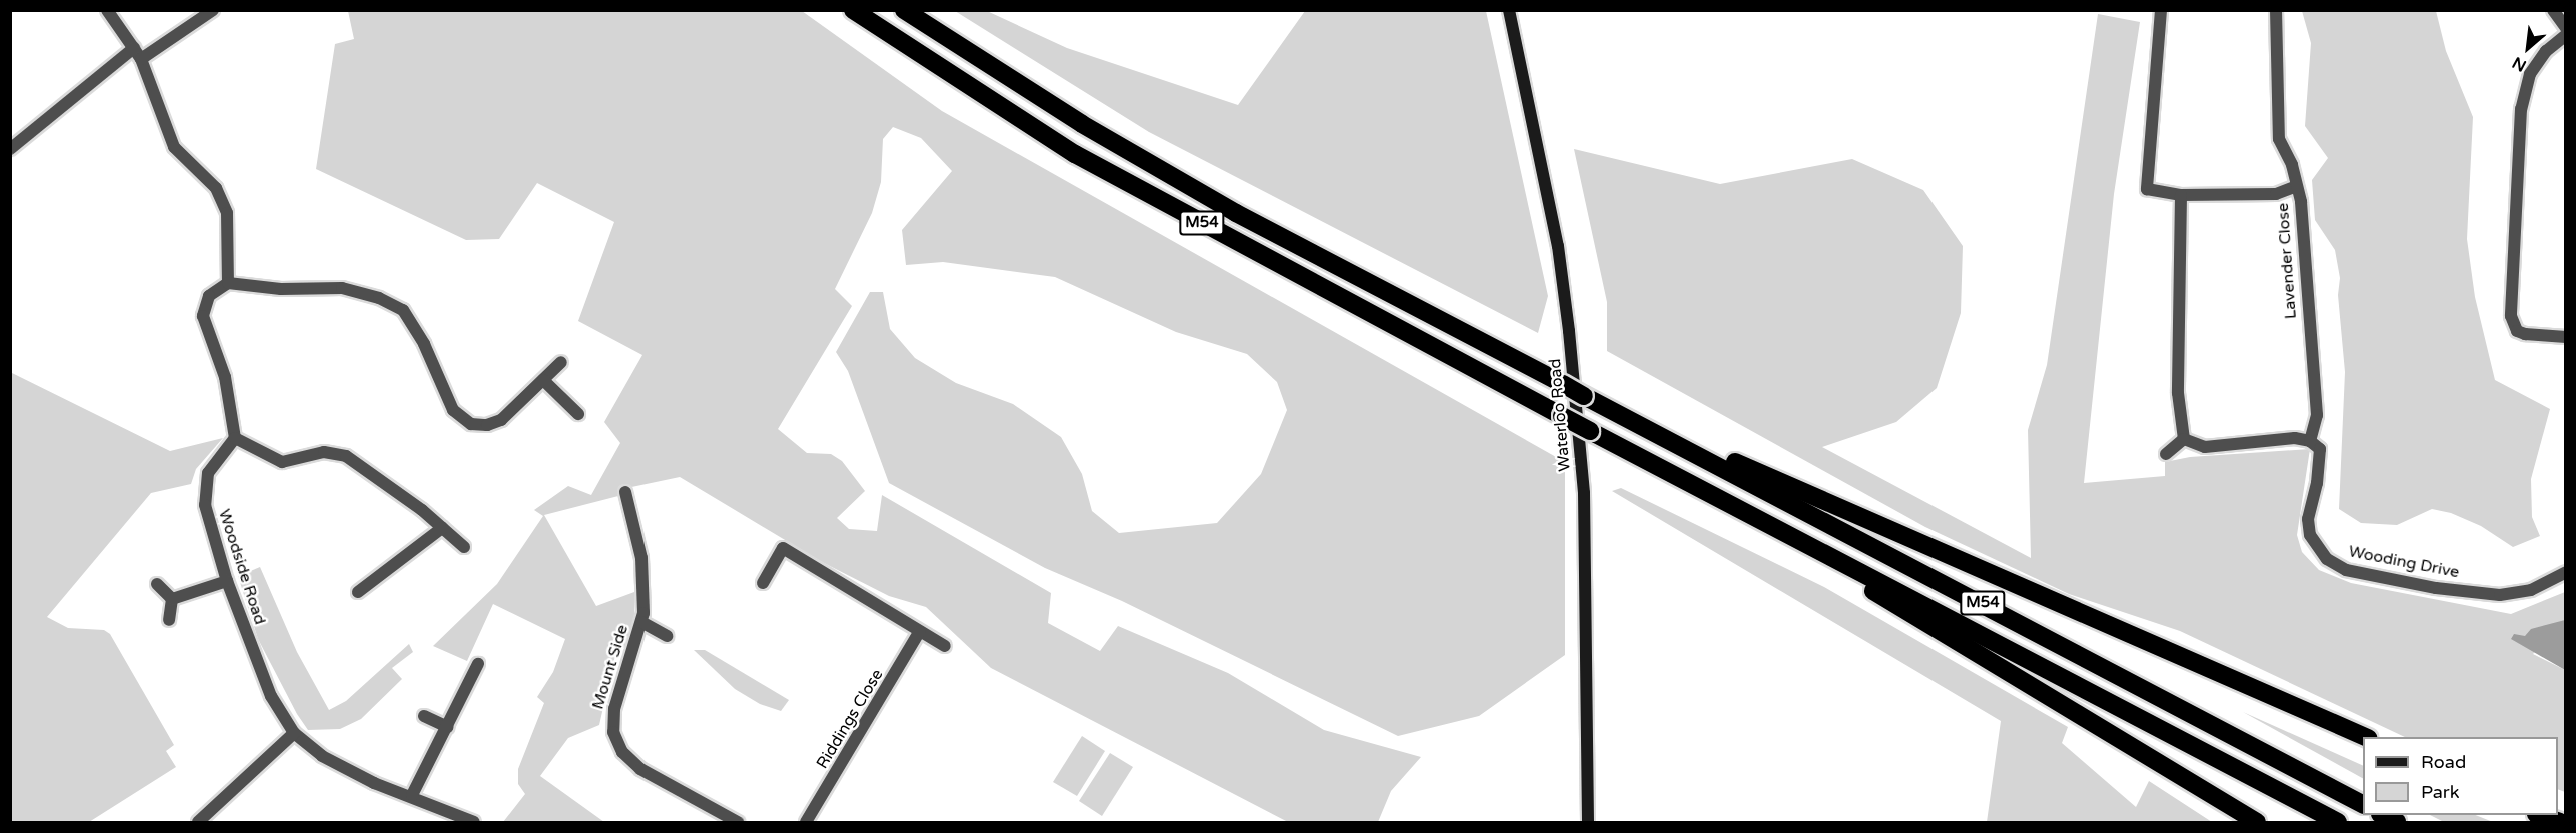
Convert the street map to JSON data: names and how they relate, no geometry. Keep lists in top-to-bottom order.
{
  "streets": {
    "highway": ["M54"],
    "street": [
      "Lavender Close",
      "Waterloo Road",
      "Wooding Drive",
      "Woodside Road",
      "Mount Side",
      "Riddings Close"
    ]
  },
  "crossings": [
    ["Lavender Close", "Wooding Drive"]
  ],
  "legend": ["Road", "Park"],
  "north": "bottom left"
}
